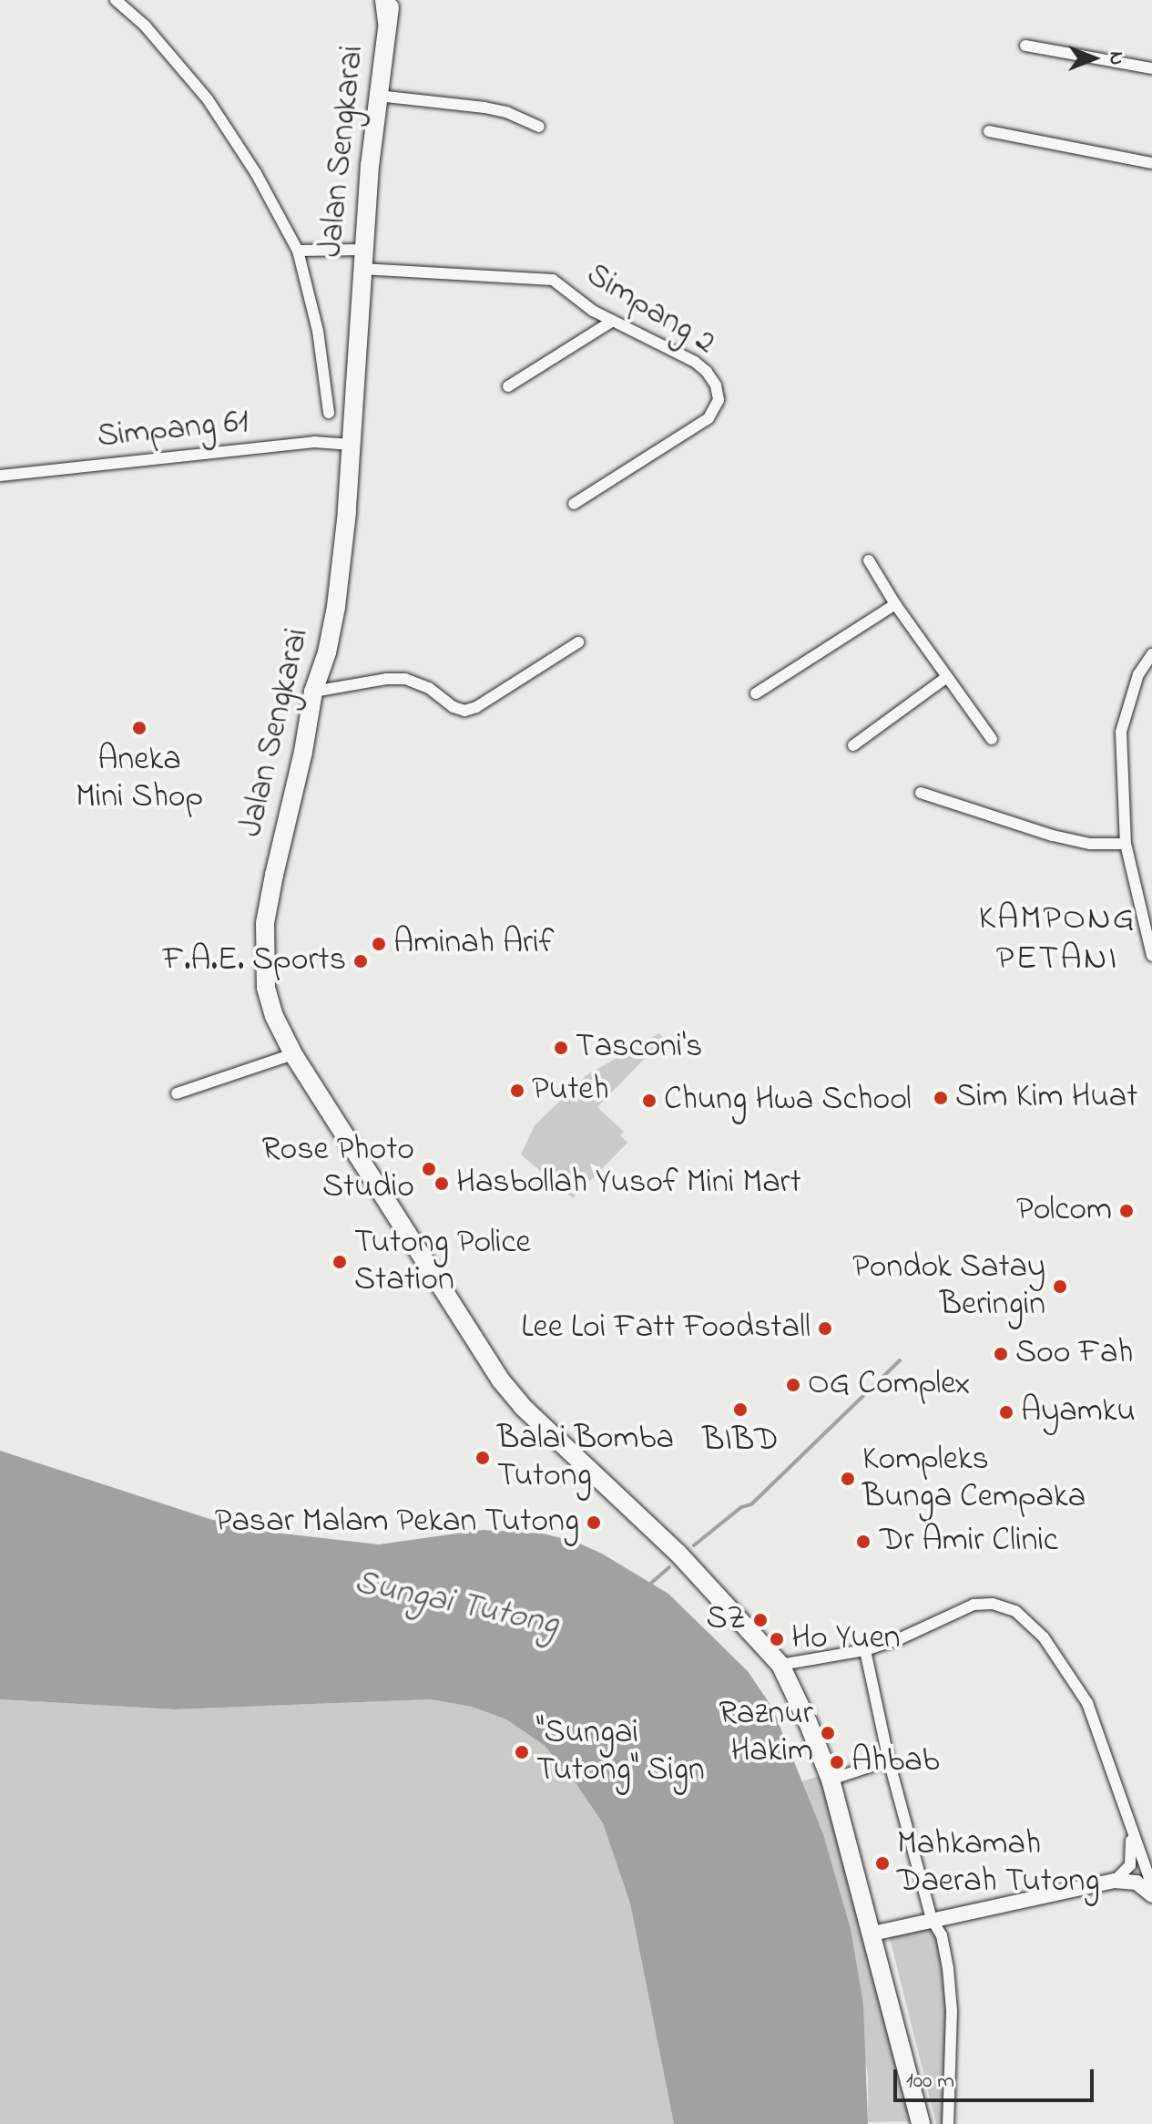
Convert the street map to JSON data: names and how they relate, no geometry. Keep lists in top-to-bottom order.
{
  "streets": {
    "main road": ["Jalan Sengkarai"],
    "street": ["Simpang 2", "Simpang 61"]
  },
  "crossings": [
    ["Jalan Sengkarai", "Simpang 2"],
    ["Jalan Sengkarai", "Simpang 61"]
  ],
  "districts": ["KAMPONG PETANI"],
  "water": ["Sungai Tutong"],
  "places": [
    "Aneka Mini Shop",
    "Aminah Arif",
    "F.A.E. Sports",
    "Tasconi's",
    "Puteh",
    "Sim Kim Huat",
    "Chung Hwa School",
    "Rose Photo Studio",
    "Hasbollah Yusof Mini Mart",
    "Polcom",
    "Tutong Police Station",
    "Pondok Satay Beringin",
    "Lee Loi Fatt Foodstall",
    "Soo Fah",
    "OG Complex",
    "BIBD",
    "Ayamku",
    "Balai Bomba Tutong",
    "Kompleks Bunga Cempaka",
    "Pasar Malam Pekan Tutong",
    "Dr Amir Clinic",
    "SZ",
    "Ho Yuen",
    "Raznur Hakim",
    "\"Sungai Tutong\" Sign",
    "Ahbab",
    "Mahkamah Daerah Tutong"
  ],
  "scale_bar": "100 m",
  "north": "right"
}
